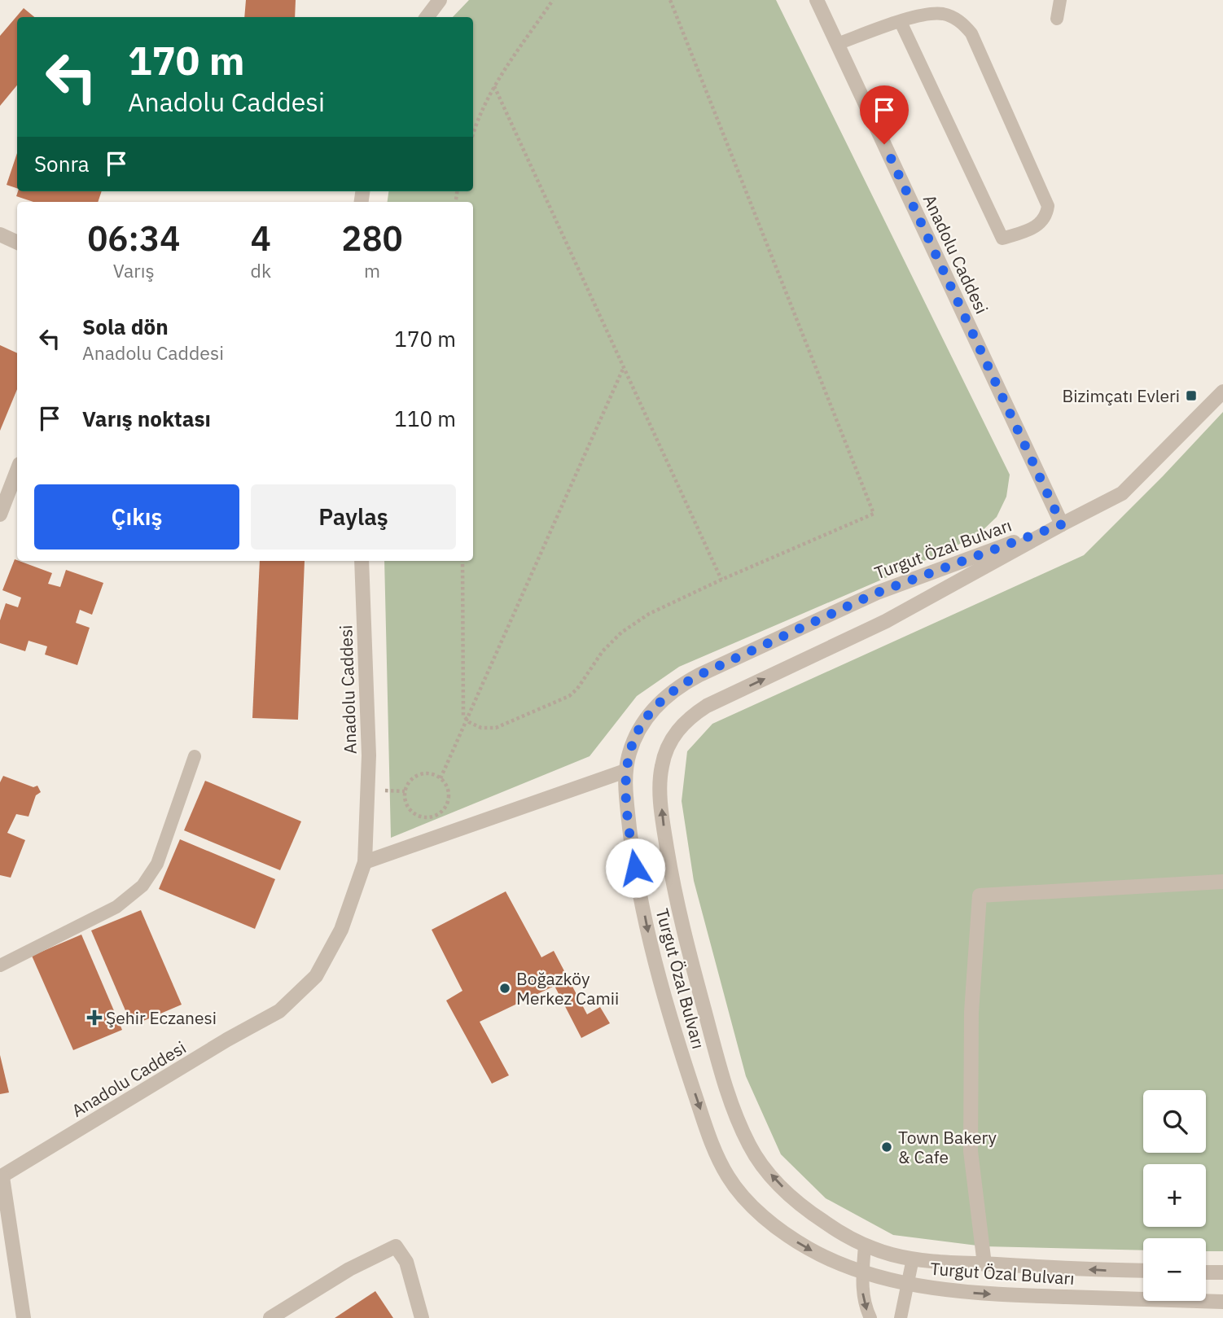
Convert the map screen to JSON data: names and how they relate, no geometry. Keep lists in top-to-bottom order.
{
  "streets": {
    "street": ["Anadolu Caddesi", "Turgut Özal Bulvarı"]
  },
  "crossings": [
    ["Anadolu Caddesi", "Turgut Özal Bulvarı"]
  ],
  "places": {
    "transit": ["Bizimçatı Evleri"],
    "other": ["Boğazköy Merkez Camii", "Town Bakery & Cafe"],
    "health": ["Şehir Eczanesi"]
  },
  "page": {
    "turn": ["170 m", "Anadolu Caddesi"],
    "then": "Sonra",
    "eta": [
      "06:34",
      "Varış",
      "4",
      "dk",
      "280",
      "m"
    ],
    "list": [
      {
        "name": "Sola dön",
        "note": "Anadolu Caddesi",
        "value": "170 m"
      },
      {
        "name": "Varış noktası",
        "value": "110 m"
      }
    ],
    "buttons": ["Çıkış", "Paylaş"],
    "map_buttons": ["+", "−"]
  }
}
